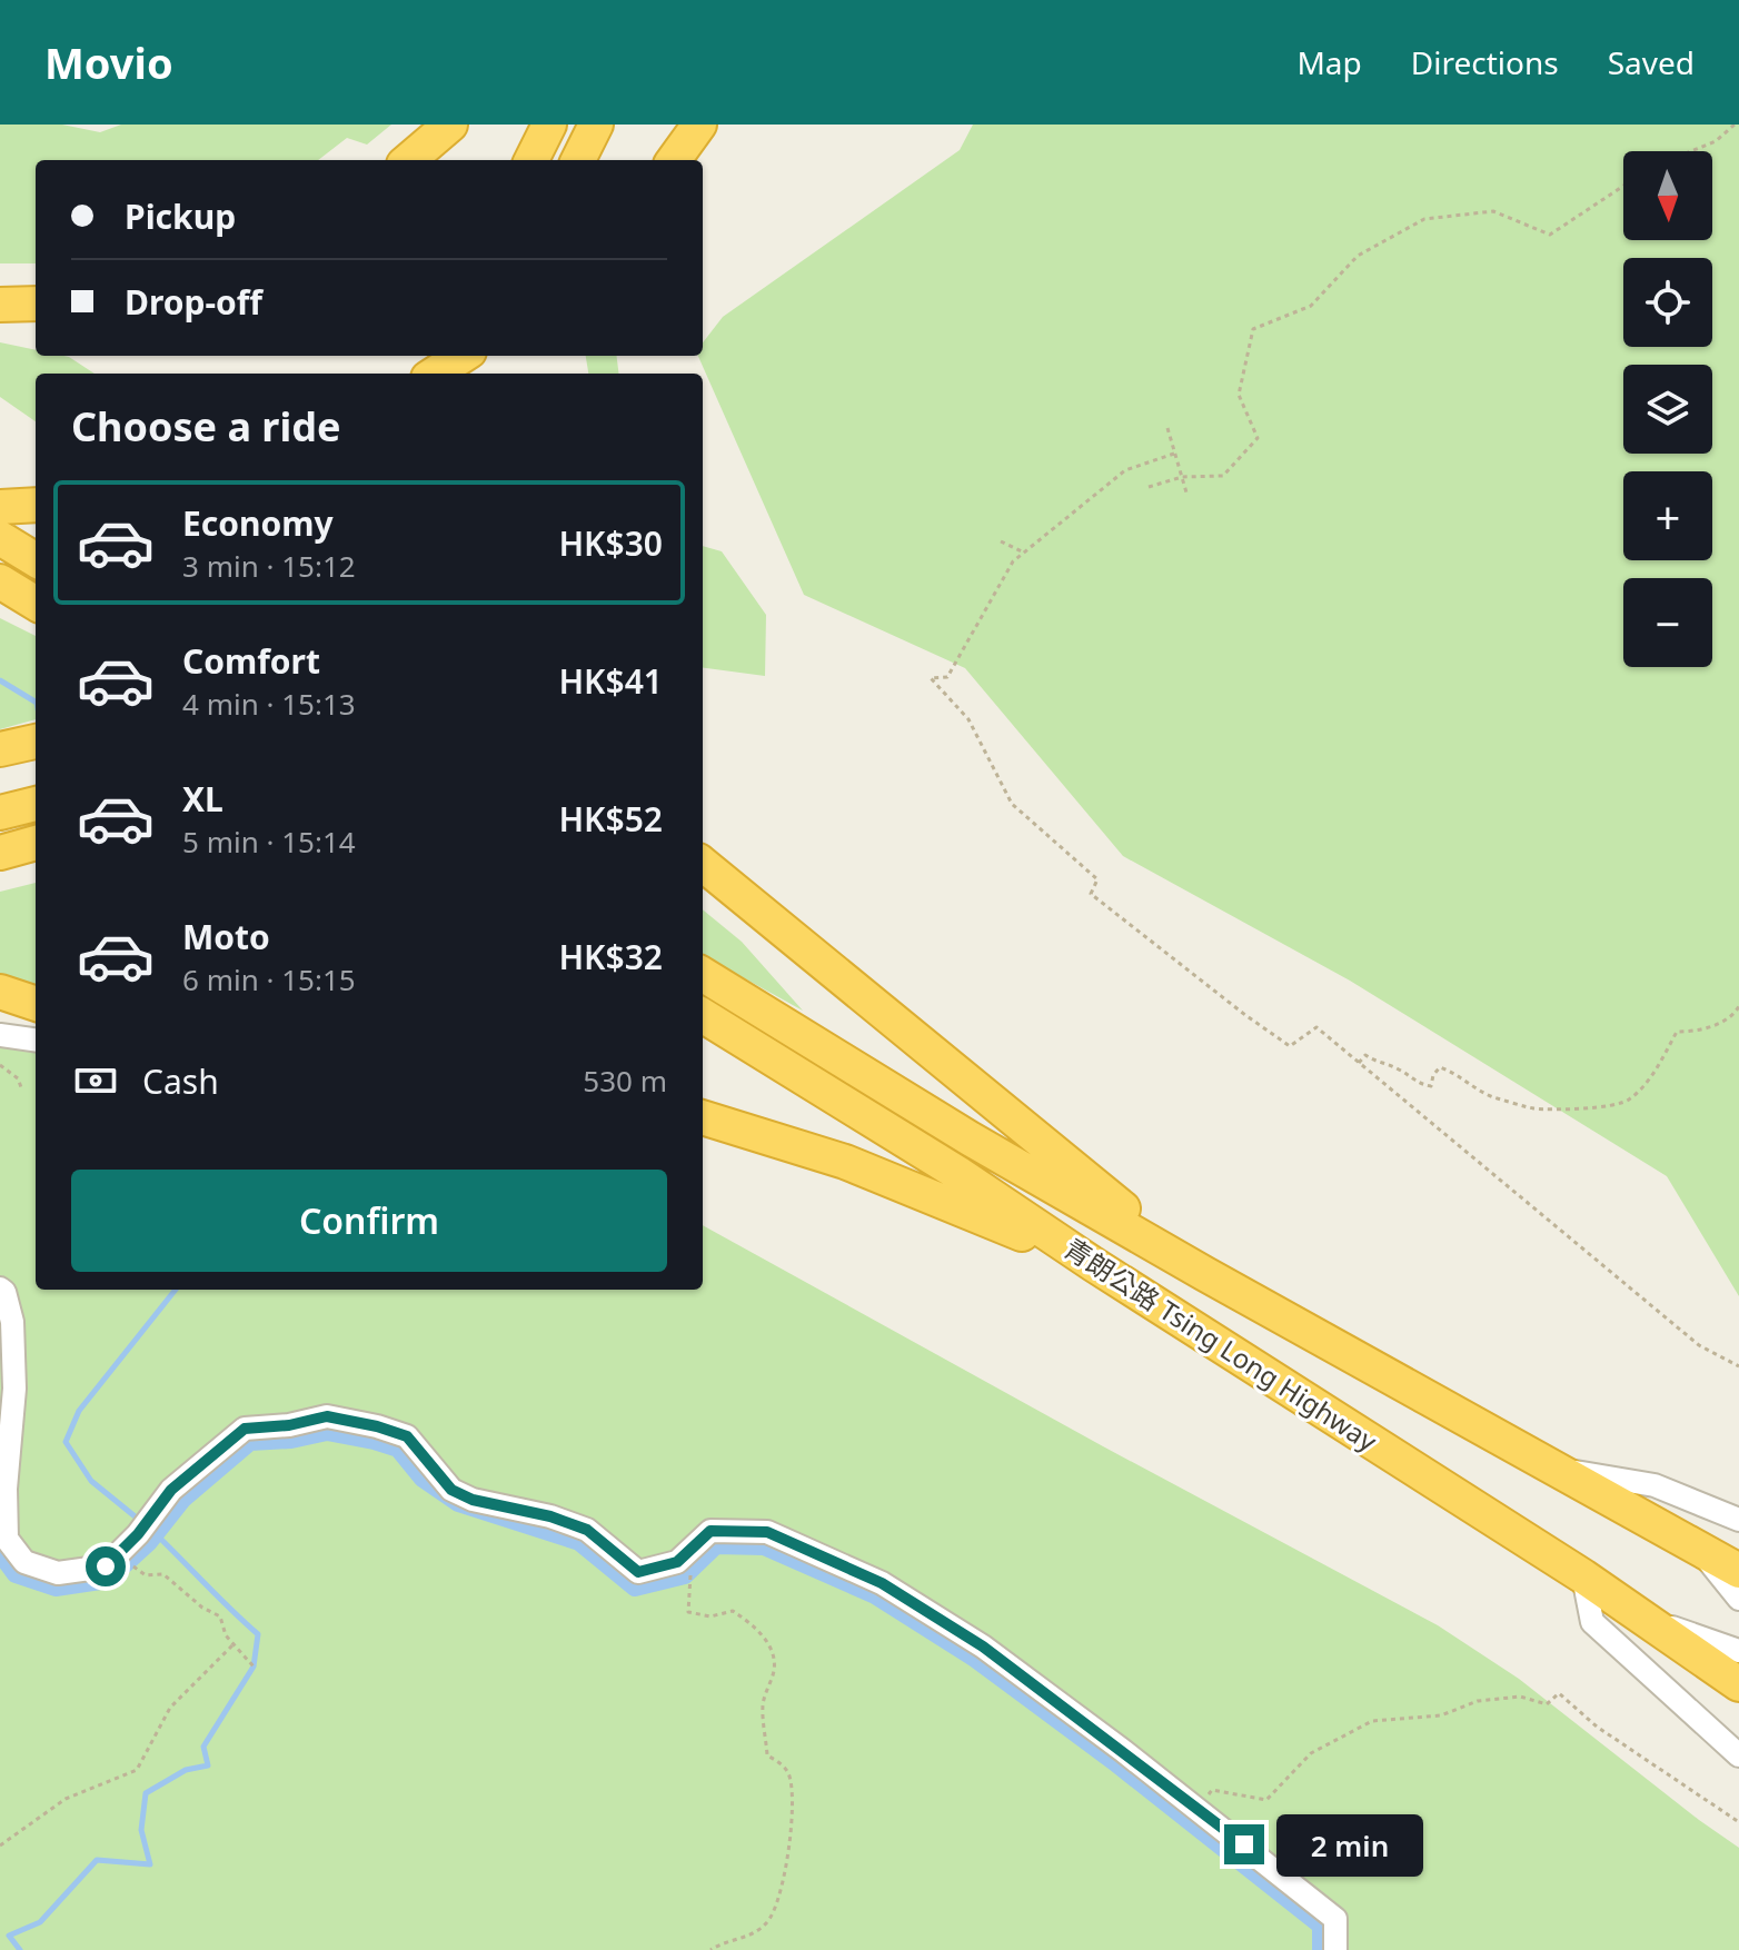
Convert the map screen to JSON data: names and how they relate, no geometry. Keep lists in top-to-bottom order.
{
  "streets": {
    "highway": ["青朗公路 Tsing Long Highway"]
  },
  "north": "bottom",
  "page": {
    "header": "Movio",
    "nav": ["Map", "Directions", "Saved"],
    "map_buttons": ["+", "−"],
    "banner": ["Pickup", "Drop-off"],
    "heading": "Choose a ride",
    "list": [
      {
        "name": "Economy",
        "note": "3 min · 15:12",
        "value": "HK$30"
      },
      {
        "name": "Comfort",
        "note": "4 min · 15:13",
        "value": "HK$41"
      },
      {
        "name": "XL",
        "note": "5 min · 15:14",
        "value": "HK$52"
      },
      {
        "name": "Moto",
        "note": "6 min · 15:15",
        "value": "HK$32"
      }
    ],
    "pay": ["Cash", "530 m"],
    "buttons": "Confirm",
    "bubble": "2 min"
  }
}
